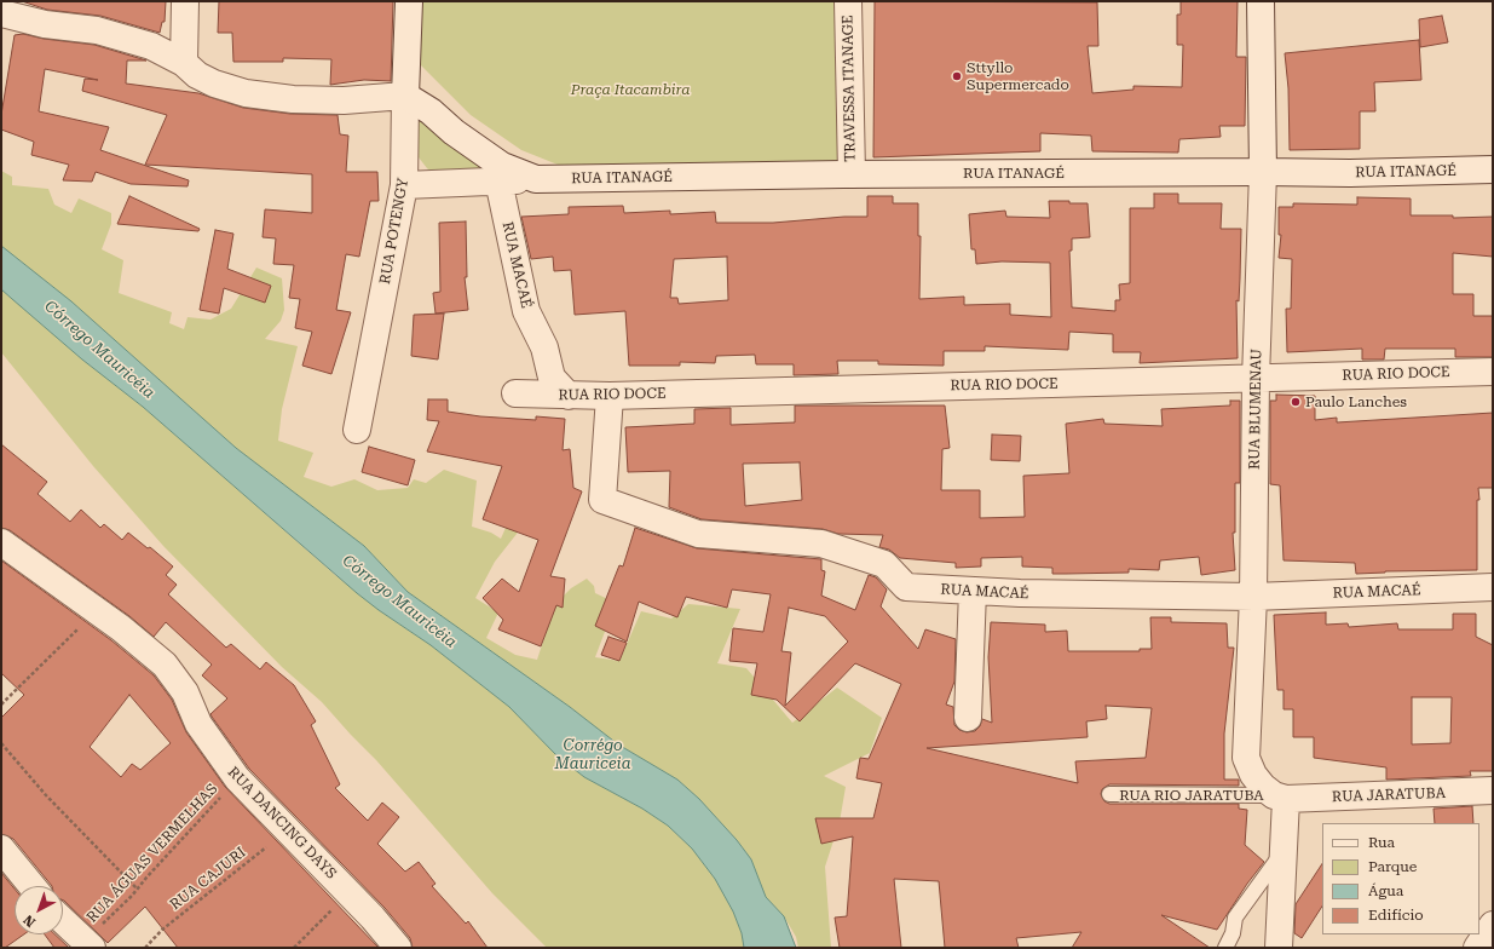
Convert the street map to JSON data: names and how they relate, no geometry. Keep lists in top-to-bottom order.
{
  "streets": {
    "street": [
      "TRAVESSA ITANAGE",
      "RUA ITANAGÉ",
      "RUA POTENGY",
      "RUA MACAÉ",
      "RUA RIO DOCE",
      "RUA BLUMENAU",
      "RUA JARATUBA",
      "RUA DANCING DAYS"
    ],
    "lane": ["RUA RIO JARATUBA"],
    "path": ["RUA ÁGUAS VERMELHAS", "RUA CAJURI"]
  },
  "crossings": [
    ["TRAVESSA ITANAGE", "RUA ITANAGÉ"],
    ["RUA ITANAGÉ", "RUA POTENGY"],
    ["RUA ITANAGÉ", "RUA MACAÉ"],
    ["RUA ITANAGÉ", "RUA BLUMENAU"],
    ["RUA MACAÉ", "RUA RIO DOCE"],
    ["RUA MACAÉ", "RUA BLUMENAU"],
    ["RUA RIO DOCE", "RUA BLUMENAU"],
    ["RUA BLUMENAU", "RUA RIO JARATUBA"],
    ["RUA BLUMENAU", "RUA JARATUBA"],
    ["RUA RIO JARATUBA", "RUA JARATUBA"],
    ["RUA DANCING DAYS", "RUA ÁGUAS VERMELHAS"],
    ["RUA DANCING DAYS", "RUA CAJURI"]
  ],
  "water": ["Córrego Mauricéia", "Corrégo Mauriceia"],
  "parks": ["Praça Itacambira"],
  "places": ["Sttyllo Supermercado", "Paulo Lanches"],
  "legend": [
    "Rua",
    "Parque",
    "Água",
    "Edifício"
  ],
  "north": "bottom left"
}
